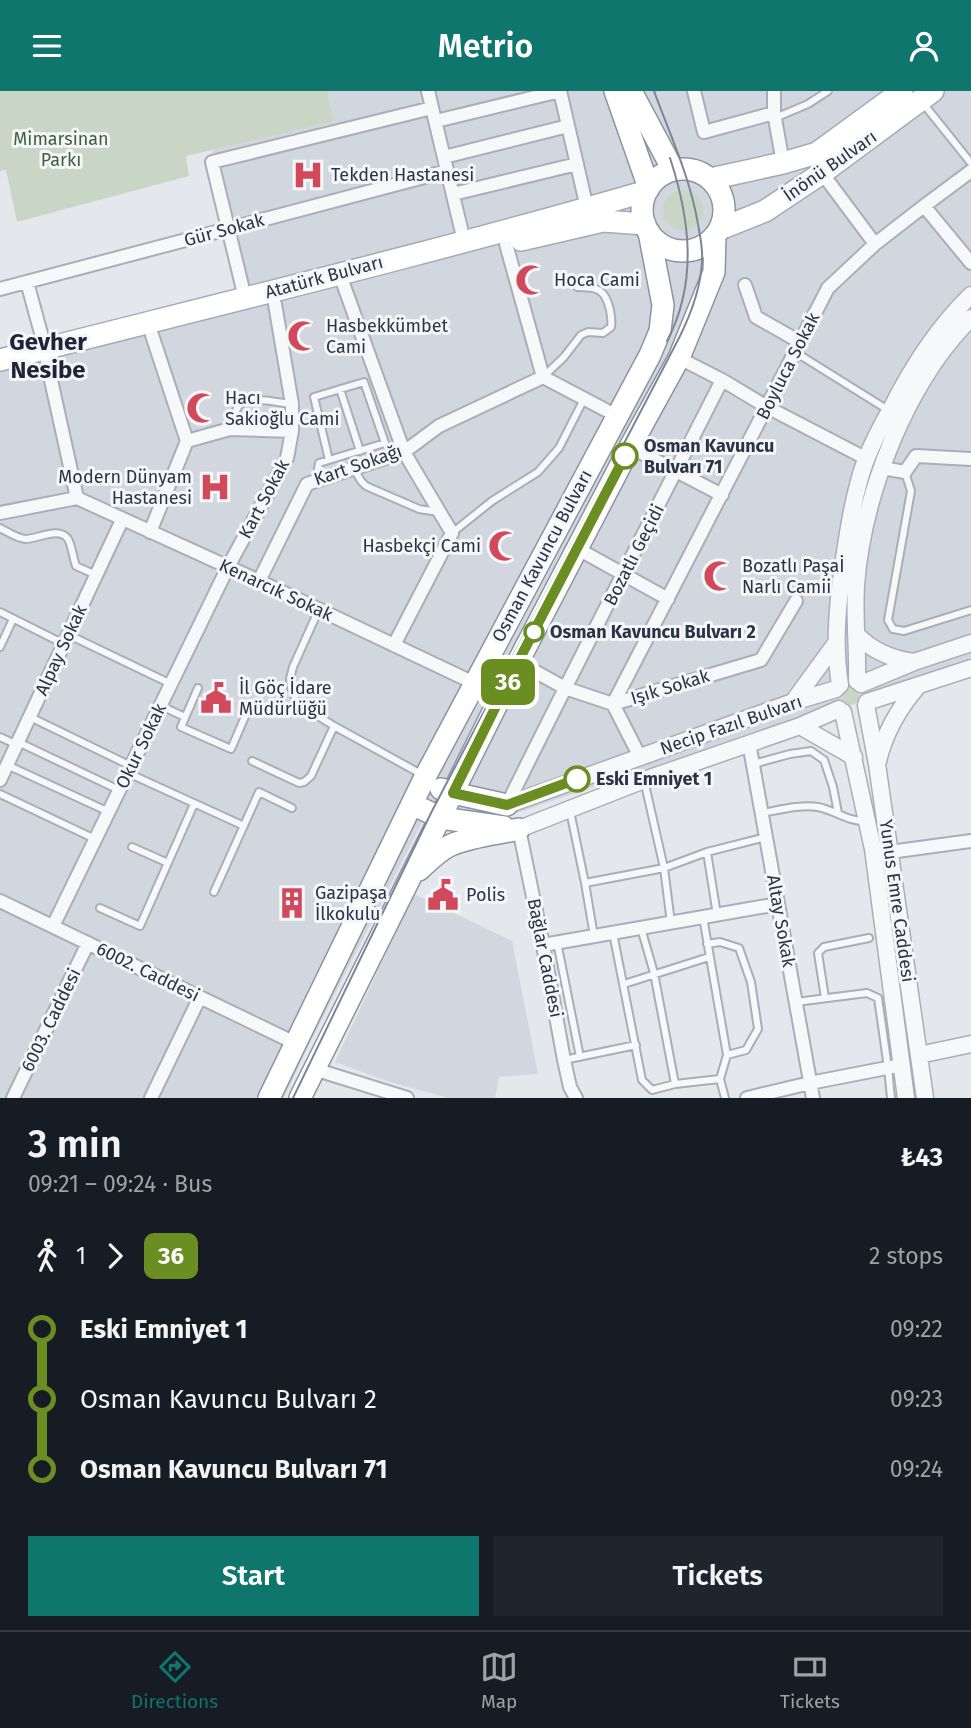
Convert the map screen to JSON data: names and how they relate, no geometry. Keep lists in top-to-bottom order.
{
  "streets": {
    "main road": ["İnönü Bulvarı", "Atatürk Bulvarı", "Osman Kavuncu Bulvarı"],
    "street": [
      "Gür Sokak",
      "Boyluca Sokak",
      "Kart Sokağı",
      "Kart Sokak",
      "Bozatlı Geçidi",
      "Kenarcık Sokak",
      "Alpay Sokak",
      "Işık Sokak",
      "Necip Fazıl Bulvarı",
      "Okur Sokak",
      "Yunus Emre Caddesi",
      "Altay Sokak",
      "Bağlar Caddesi",
      "6002. Caddesi",
      "6003. Caddesi"
    ]
  },
  "crossings": [
    ["İnönü Bulvarı", "Atatürk Bulvarı"],
    ["İnönü Bulvarı", "Osman Kavuncu Bulvarı"],
    ["Atatürk Bulvarı", "Kart Sokak"],
    ["Atatürk Bulvarı", "Osman Kavuncu Bulvarı"],
    ["Boyluca Sokak", "Işık Sokak"],
    ["Kart Sokağı", "Kenarcık Sokak"],
    ["Kart Sokak", "Kenarcık Sokak"],
    ["Kart Sokak", "Okur Sokak"],
    ["Bozatlı Geçidi", "Işık Sokak"],
    ["Bozatlı Geçidi", "Necip Fazıl Bulvarı"],
    ["Osman Kavuncu Bulvarı", "Kenarcık Sokak"],
    ["Osman Kavuncu Bulvarı", "Işık Sokak"],
    ["Osman Kavuncu Bulvarı", "6002. Caddesi"],
    ["Kenarcık Sokak", "Alpay Sokak"],
    ["Kenarcık Sokak", "Okur Sokak"],
    ["Necip Fazıl Bulvarı", "Yunus Emre Caddesi"],
    ["Necip Fazıl Bulvarı", "Altay Sokak"],
    ["Necip Fazıl Bulvarı", "Bağlar Caddesi"],
    ["Okur Sokak", "6002. Caddesi"],
    ["6002. Caddesi", "6003. Caddesi"]
  ],
  "districts": ["Gevher Nesibe"],
  "parks": ["Mimarsinan Parkı"],
  "places": {
    "hospital": ["Tekden Hastanesi", "Modern Dünyam Hastanesi"],
    "mosque": [
      "Hoca Cami",
      "Hasbekkümbet Cami",
      "Hacı Sakioğlu Cami",
      "Hasbekçi Cami",
      "Bozatlı Paşaİ Narlı Camii"
    ],
    "other": ["Osman Kavuncu Bulvarı 71", "Osman Kavuncu Bulvarı 2", "Eski Emniyet 1"],
    "public building": ["İl Göç İdare Müdürlüğü", "Polis"],
    "building": ["Gazipaşa İlkokulu"]
  },
  "lines": ["bus line 36"],
  "page": {
    "header": "Metrio",
    "on_map": "36",
    "heading": ["3 min", "09:21 – 09:24 · Bus", "₺43"],
    "legs": ["1", "36", "2 stops"],
    "list": [
      {
        "name": "Eski Emniyet 1",
        "value": "09:22"
      },
      {
        "name": "Osman Kavuncu Bulvarı 2",
        "value": "09:23"
      },
      {
        "name": "Osman Kavuncu Bulvarı 71",
        "value": "09:24"
      }
    ],
    "buttons": ["Start", "Tickets"],
    "tabs": ["Directions", "Map", "Tickets"]
  }
}
